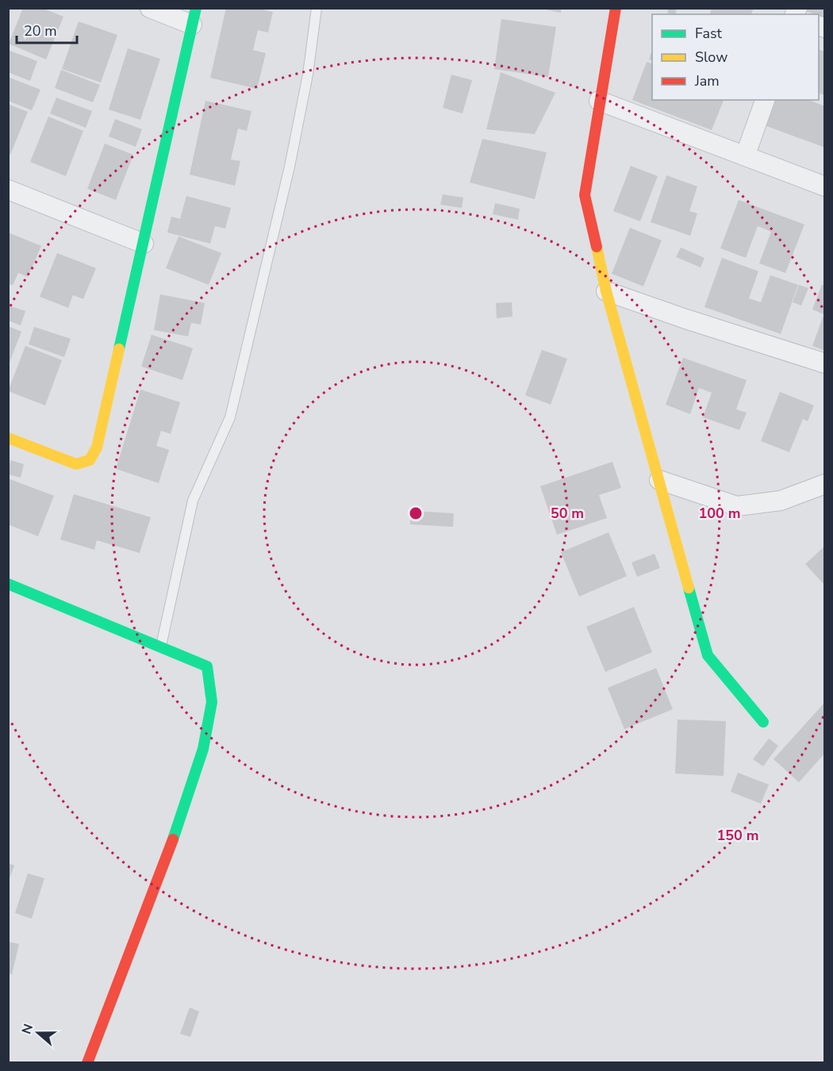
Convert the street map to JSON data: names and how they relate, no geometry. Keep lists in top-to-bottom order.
{
  "legend": ["Fast", "Slow", "Jam"],
  "scale_bar": "20 m",
  "north": "left",
  "rings": ["50 m", "100 m", "150 m"]
}
